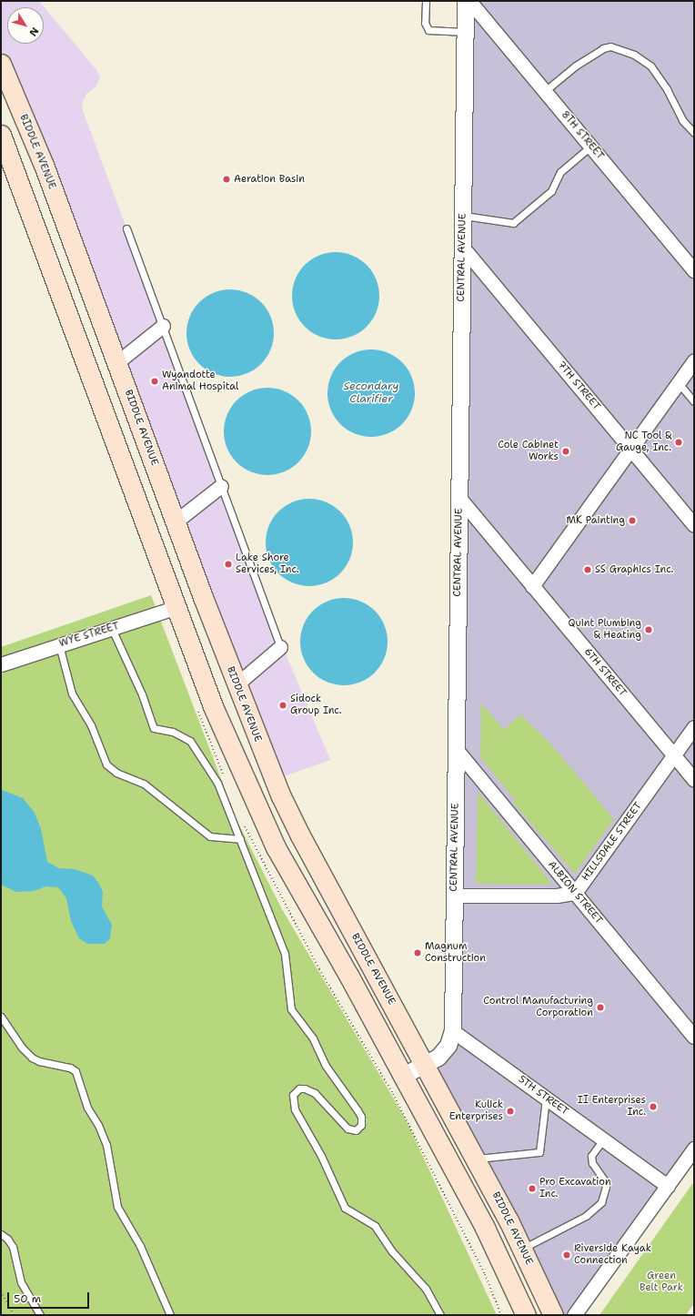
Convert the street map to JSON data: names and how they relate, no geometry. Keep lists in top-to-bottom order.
{
  "streets": {
    "main road": ["BIDDLE AVENUE"],
    "street": [
      "8TH STREET",
      "CENTRAL AVENUE",
      "7TH STREET",
      "WYE STREET",
      "6TH STREET",
      "HILLSDALE STREET",
      "ALBION STREET",
      "5TH STREET"
    ]
  },
  "crossings": [
    ["BIDDLE AVENUE", "CENTRAL AVENUE"],
    ["CENTRAL AVENUE", "7TH STREET"],
    ["CENTRAL AVENUE", "6TH STREET"],
    ["CENTRAL AVENUE", "ALBION STREET"],
    ["CENTRAL AVENUE", "5TH STREET"],
    ["6TH STREET", "HILLSDALE STREET"],
    ["HILLSDALE STREET", "ALBION STREET"]
  ],
  "water": ["Secondary Clarifier"],
  "parks": ["Green Belt Park"],
  "places": [
    "Aeration Basin",
    "Wyandotte Animal Hospital",
    "NC Tool & Gauge, Inc.",
    "Cole Cabinet Works",
    "MK Painting",
    "Lake Shore Services, Inc.",
    "SS Graphics Inc.",
    "Quint Plumbing & Heating",
    "Sidock Group Inc.",
    "Magnum Construction",
    "Control Manufacturing Corporation",
    "II Enterprises Inc.",
    "Kulick Enterprises",
    "Pro Excavation Inc.",
    "Riverside Kayak Connection"
  ],
  "scale_bar": "50 m",
  "north": "bottom right"
}
